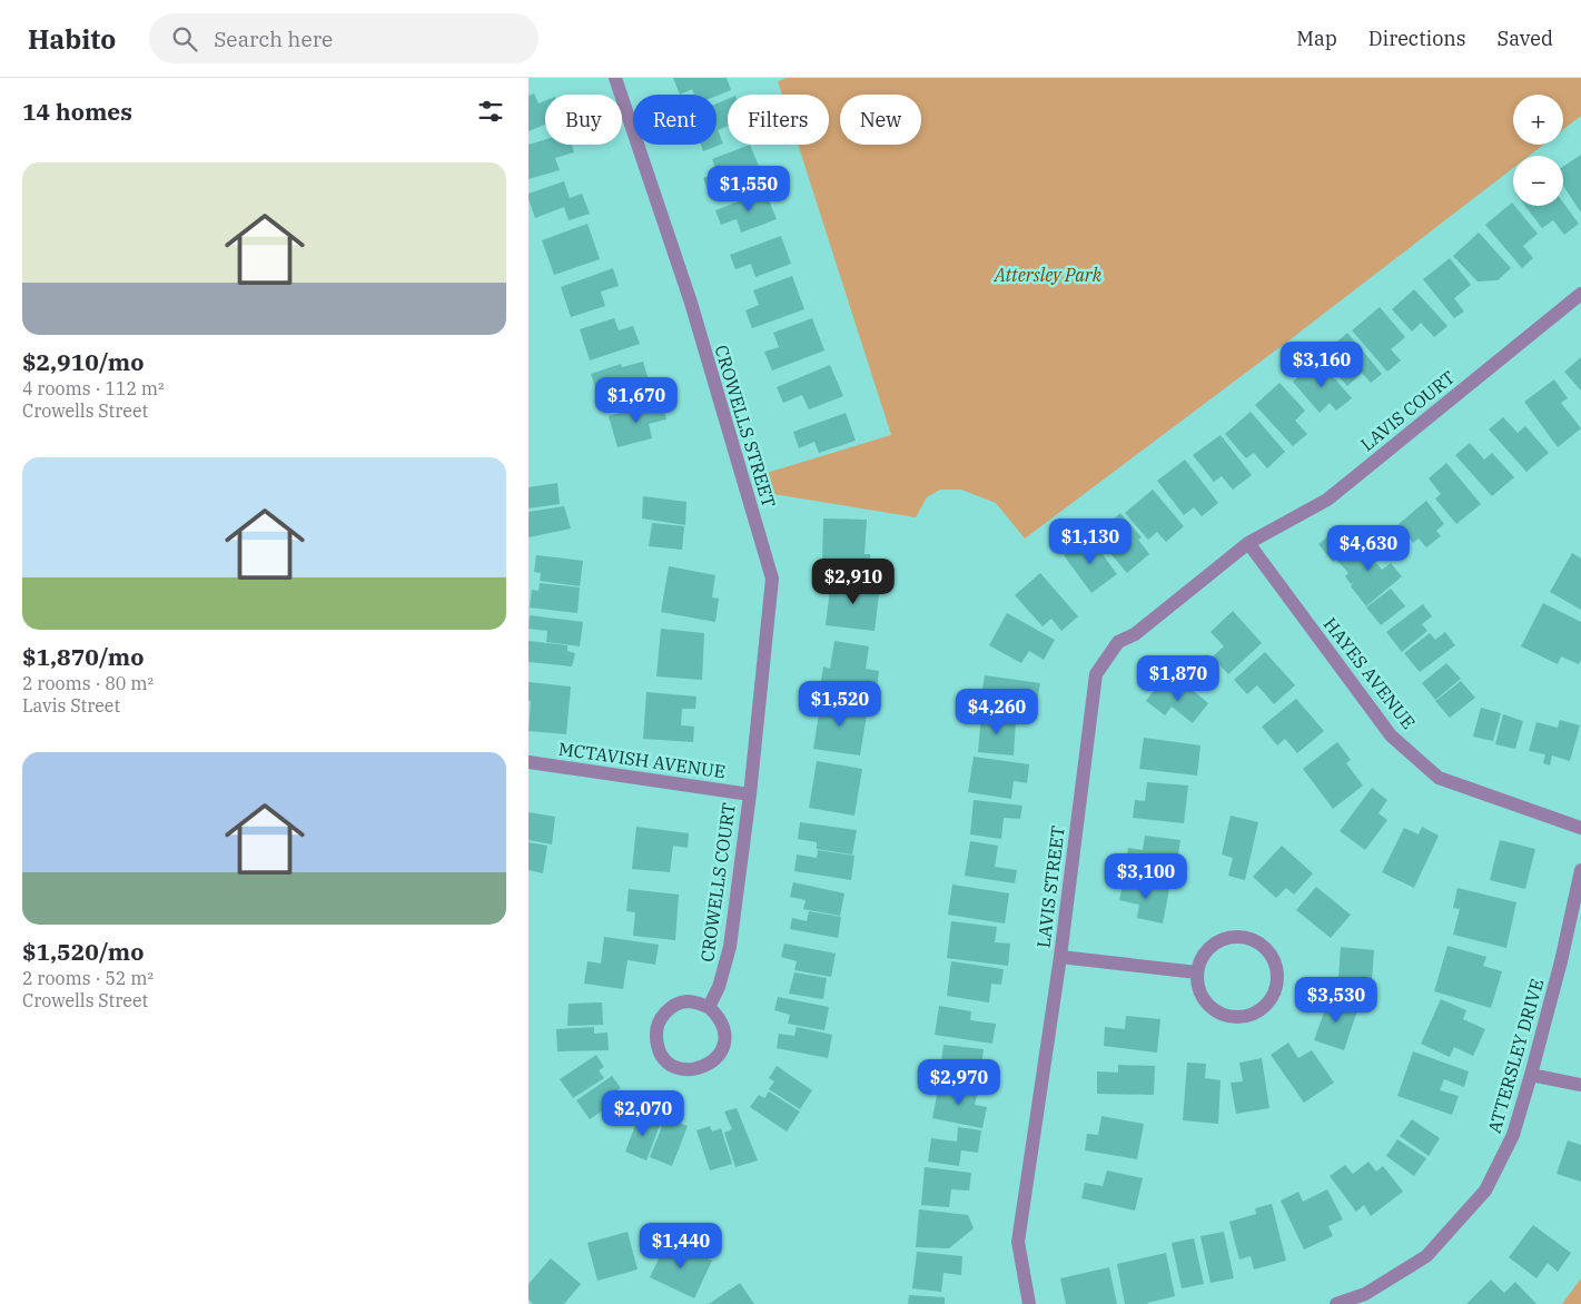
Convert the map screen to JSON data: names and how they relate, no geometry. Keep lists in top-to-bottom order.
{
  "streets": {
    "street": [
      "LAVIS COURT",
      "CROWELLS STREET",
      "HAYES AVENUE",
      "MCTAVISH AVENUE",
      "CROWELLS COURT",
      "LAVIS STREET",
      "ATTERSLEY DRIVE"
    ]
  },
  "crossings": [
    ["LAVIS COURT", "HAYES AVENUE"],
    ["LAVIS COURT", "LAVIS STREET"],
    ["CROWELLS STREET", "MCTAVISH AVENUE"],
    ["CROWELLS STREET", "CROWELLS COURT"],
    ["HAYES AVENUE", "LAVIS STREET"],
    ["MCTAVISH AVENUE", "CROWELLS COURT"]
  ],
  "parks": ["Attersley Park"],
  "page": {
    "header": "Habito",
    "search": "Search here",
    "nav": ["Map", "Directions", "Saved"],
    "heading": "14 homes",
    "map_buttons": ["+", "−"],
    "chip": [
      "Buy",
      "Rent",
      "Filters",
      "New"
    ],
    "list": [
      {
        "name": "$2,910/mo",
        "note": "4 rooms · 112 m² · Crowells Street"
      },
      {
        "name": "$1,870/mo",
        "note": "2 rooms · 80 m² · Lavis Street"
      },
      {
        "name": "$1,520/mo",
        "note": "2 rooms · 52 m² · Crowells Street"
      }
    ],
    "price": [
      "$1,550",
      "$3,160",
      "$1,670",
      "$1,130",
      "$4,630",
      "$2,910",
      "$1,870",
      "$1,520",
      "$4,260",
      "$3,100",
      "$3,530",
      "$2,970",
      "$2,070",
      "$1,440"
    ]
  }
}
